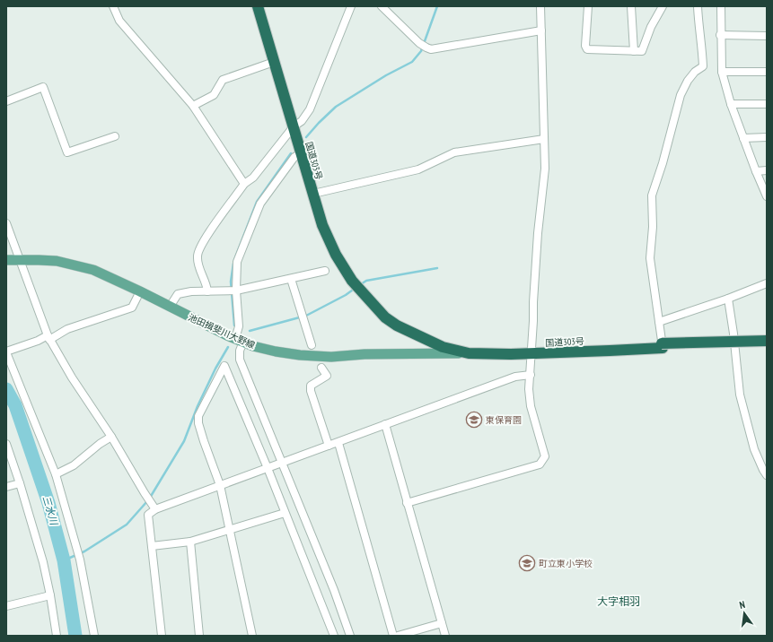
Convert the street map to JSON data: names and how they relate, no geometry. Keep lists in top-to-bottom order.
{
  "streets": {
    "highway": ["国道303号"],
    "main road": ["池田揖斐川大野線"]
  },
  "crossings": [
    ["国道303号", "池田揖斐川大野線"]
  ],
  "districts": ["大字相羽"],
  "water": ["三水川"],
  "places": {
    "school or university": ["東保育園", "町立東小学校"]
  },
  "north": "top"
}
